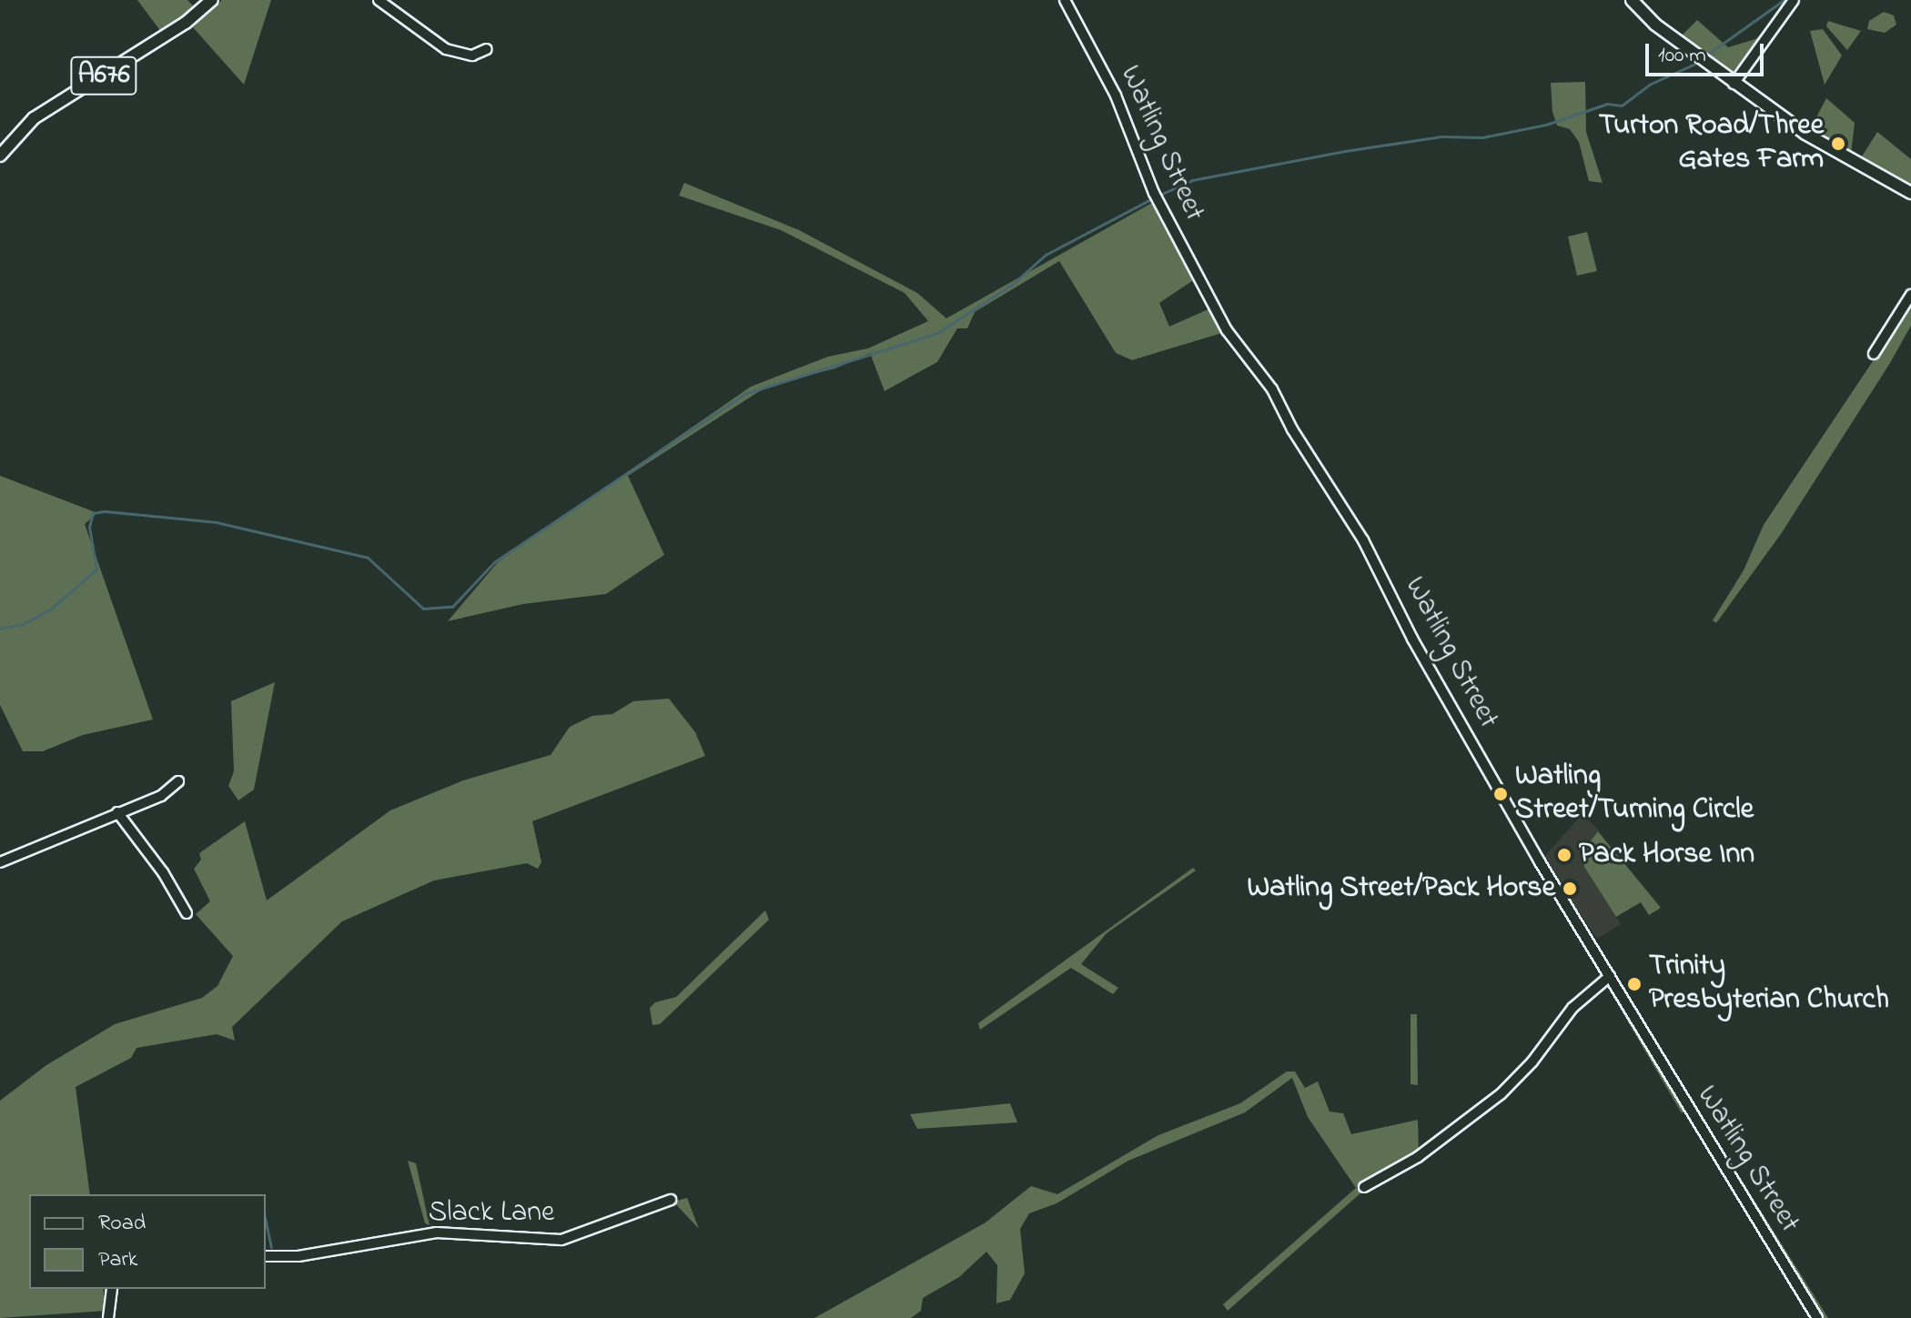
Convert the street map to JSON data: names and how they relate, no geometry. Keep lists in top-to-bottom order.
{
  "streets": {
    "main road": ["A676"],
    "street": ["Watling Street", "Slack Lane"]
  },
  "places": [
    "Turton Road/Three Gates Farm",
    "Watling Street/Turning Circle",
    "Pack Horse Inn",
    "Watling Street/Pack Horse",
    "Trinity Presbyterian Church"
  ],
  "legend": ["Road", "Park"],
  "scale_bar": "100 m"
}
